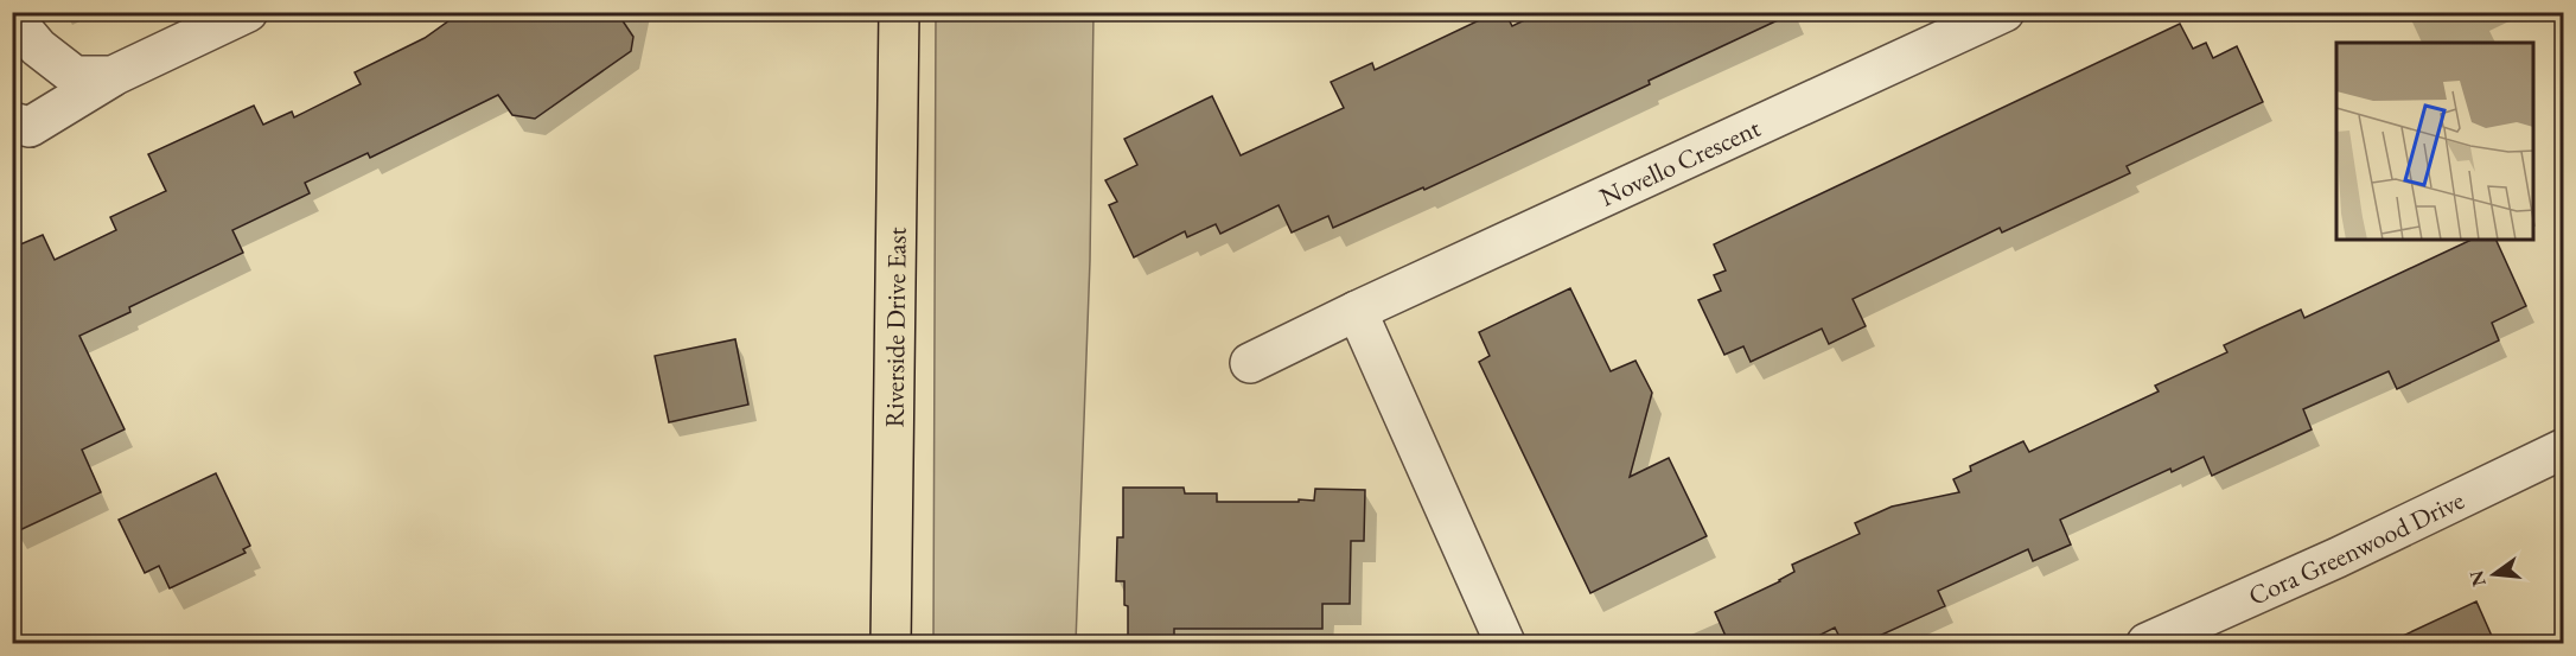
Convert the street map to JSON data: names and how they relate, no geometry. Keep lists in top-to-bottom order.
{
  "streets": {
    "main road": ["Riverside Drive East"],
    "street": ["Novello Crescent", "Cora Greenwood Drive"]
  },
  "north": "left"
}
